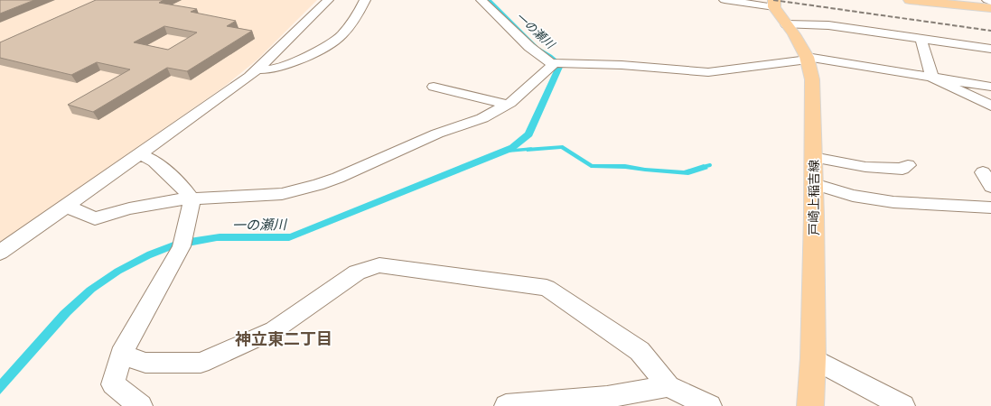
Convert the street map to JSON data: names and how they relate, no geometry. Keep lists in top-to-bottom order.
{
  "streets": {
    "main road": ["戸崎上稲吉線"]
  },
  "districts": ["神立東二丁目"],
  "water": ["一の瀬川"]
}
